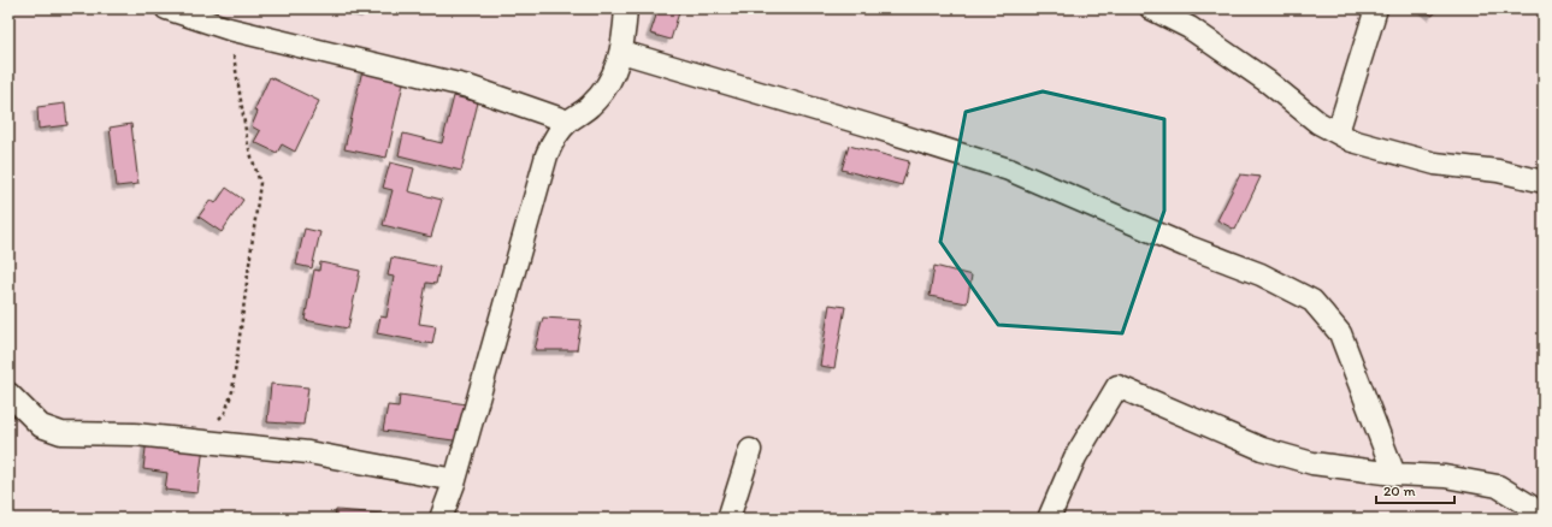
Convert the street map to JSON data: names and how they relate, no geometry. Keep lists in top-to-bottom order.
{
  "scale_bar": "20 m"
}
